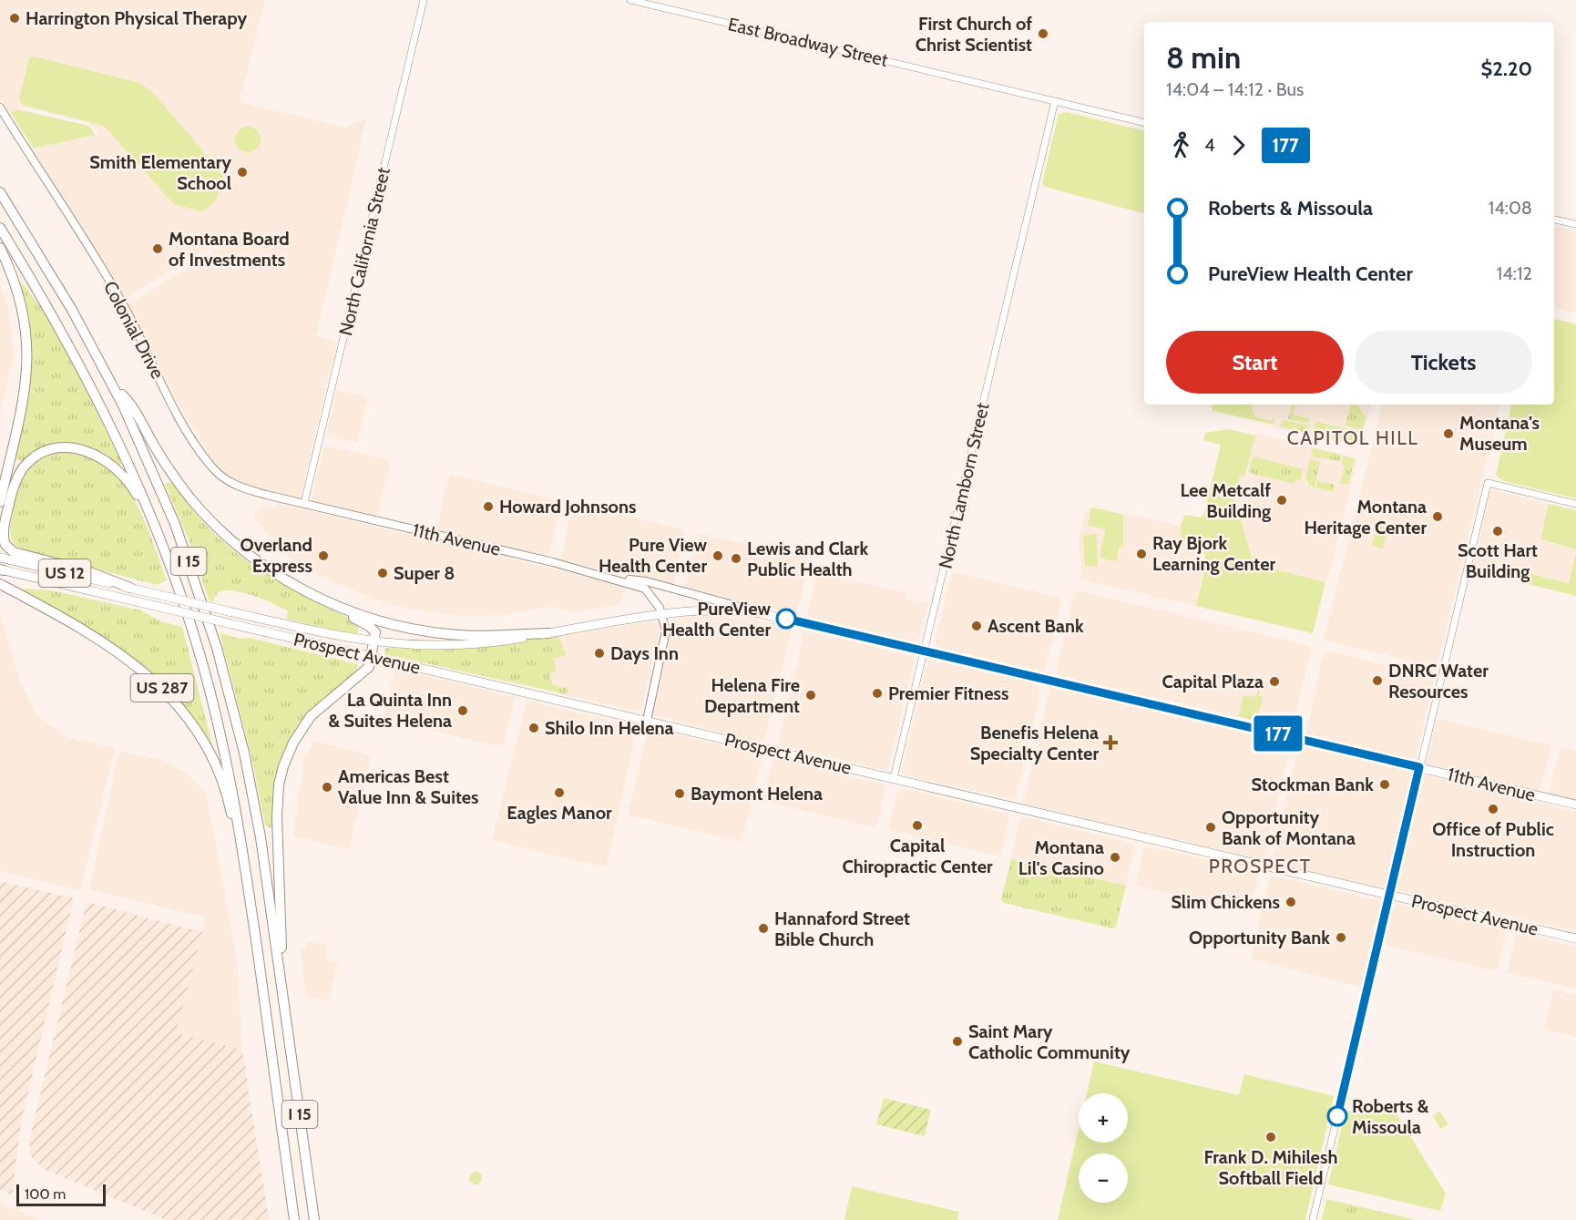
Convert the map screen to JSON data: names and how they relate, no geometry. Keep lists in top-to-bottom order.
{
  "streets": {
    "highway": [
      "11th Avenue",
      "I 15",
      "US 12",
      "Prospect Avenue",
      "US 287"
    ],
    "main road": ["Colonial Drive"],
    "street": ["East Broadway Street", "North California Street", "North Lamborn Street"]
  },
  "crossings": [
    ["East Broadway Street", "North Lamborn Street"],
    ["North California Street", "Colonial Drive"],
    ["North California Street", "11th Avenue"],
    ["Colonial Drive", "11th Avenue"],
    ["North Lamborn Street", "11th Avenue"],
    ["North Lamborn Street", "Prospect Avenue"],
    ["11th Avenue", "Prospect Avenue"],
    ["I 15", "US 287"]
  ],
  "districts": ["CAPITOL HILL", "PROSPECT"],
  "places": {
    "other": [
      "Harrington Physical Therapy",
      "First Church of Christ Scientist",
      "Smith Elementary School",
      "Montana Board of Investments",
      "Montana's Museum",
      "Lee Metcalf Building",
      "Howard Johnsons",
      "Montana Heritage Center",
      "Scott Hart Building",
      "Ray Bjork Learning Center",
      "Overland Express",
      "Pure View Health Center",
      "Lewis and Clark Public Health",
      "Super 8",
      "PureView Health Center",
      "Ascent Bank",
      "Days Inn",
      "DNRC Water Resources",
      "Capital Plaza",
      "Premier Fitness",
      "Helena Fire Department",
      "La Quinta Inn & Suites Helena",
      "Shilo Inn Helena",
      "Stockman Bank",
      "Americas Best Value Inn & Suites",
      "Eagles Manor",
      "Baymont Helena",
      "Office of Public Instruction",
      "Capital Chiropractic Center",
      "Opportunity Bank of Montana",
      "Montana Lil's Casino",
      "Slim Chickens",
      "Hannaford Street Bible Church",
      "Opportunity Bank",
      "Saint Mary Catholic Community",
      "Roberts & Missoula",
      "Frank D. Mihilesh Softball Field"
    ],
    "health": ["Benefis Helena Specialty Center"]
  },
  "lines": ["bus line 177"],
  "scale_bar": "100 m",
  "page": {
    "on_map": "177",
    "heading": ["8 min", "14:04 – 14:12 · Bus", "$2.20"],
    "legs": ["4", "177"],
    "list": [
      {
        "name": "Roberts & Missoula",
        "value": "14:08"
      },
      {
        "name": "PureView Health Center",
        "value": "14:12"
      }
    ],
    "buttons": ["Start", "Tickets"],
    "map_buttons": ["+", "−"],
    "scale": "100 m"
  }
}
